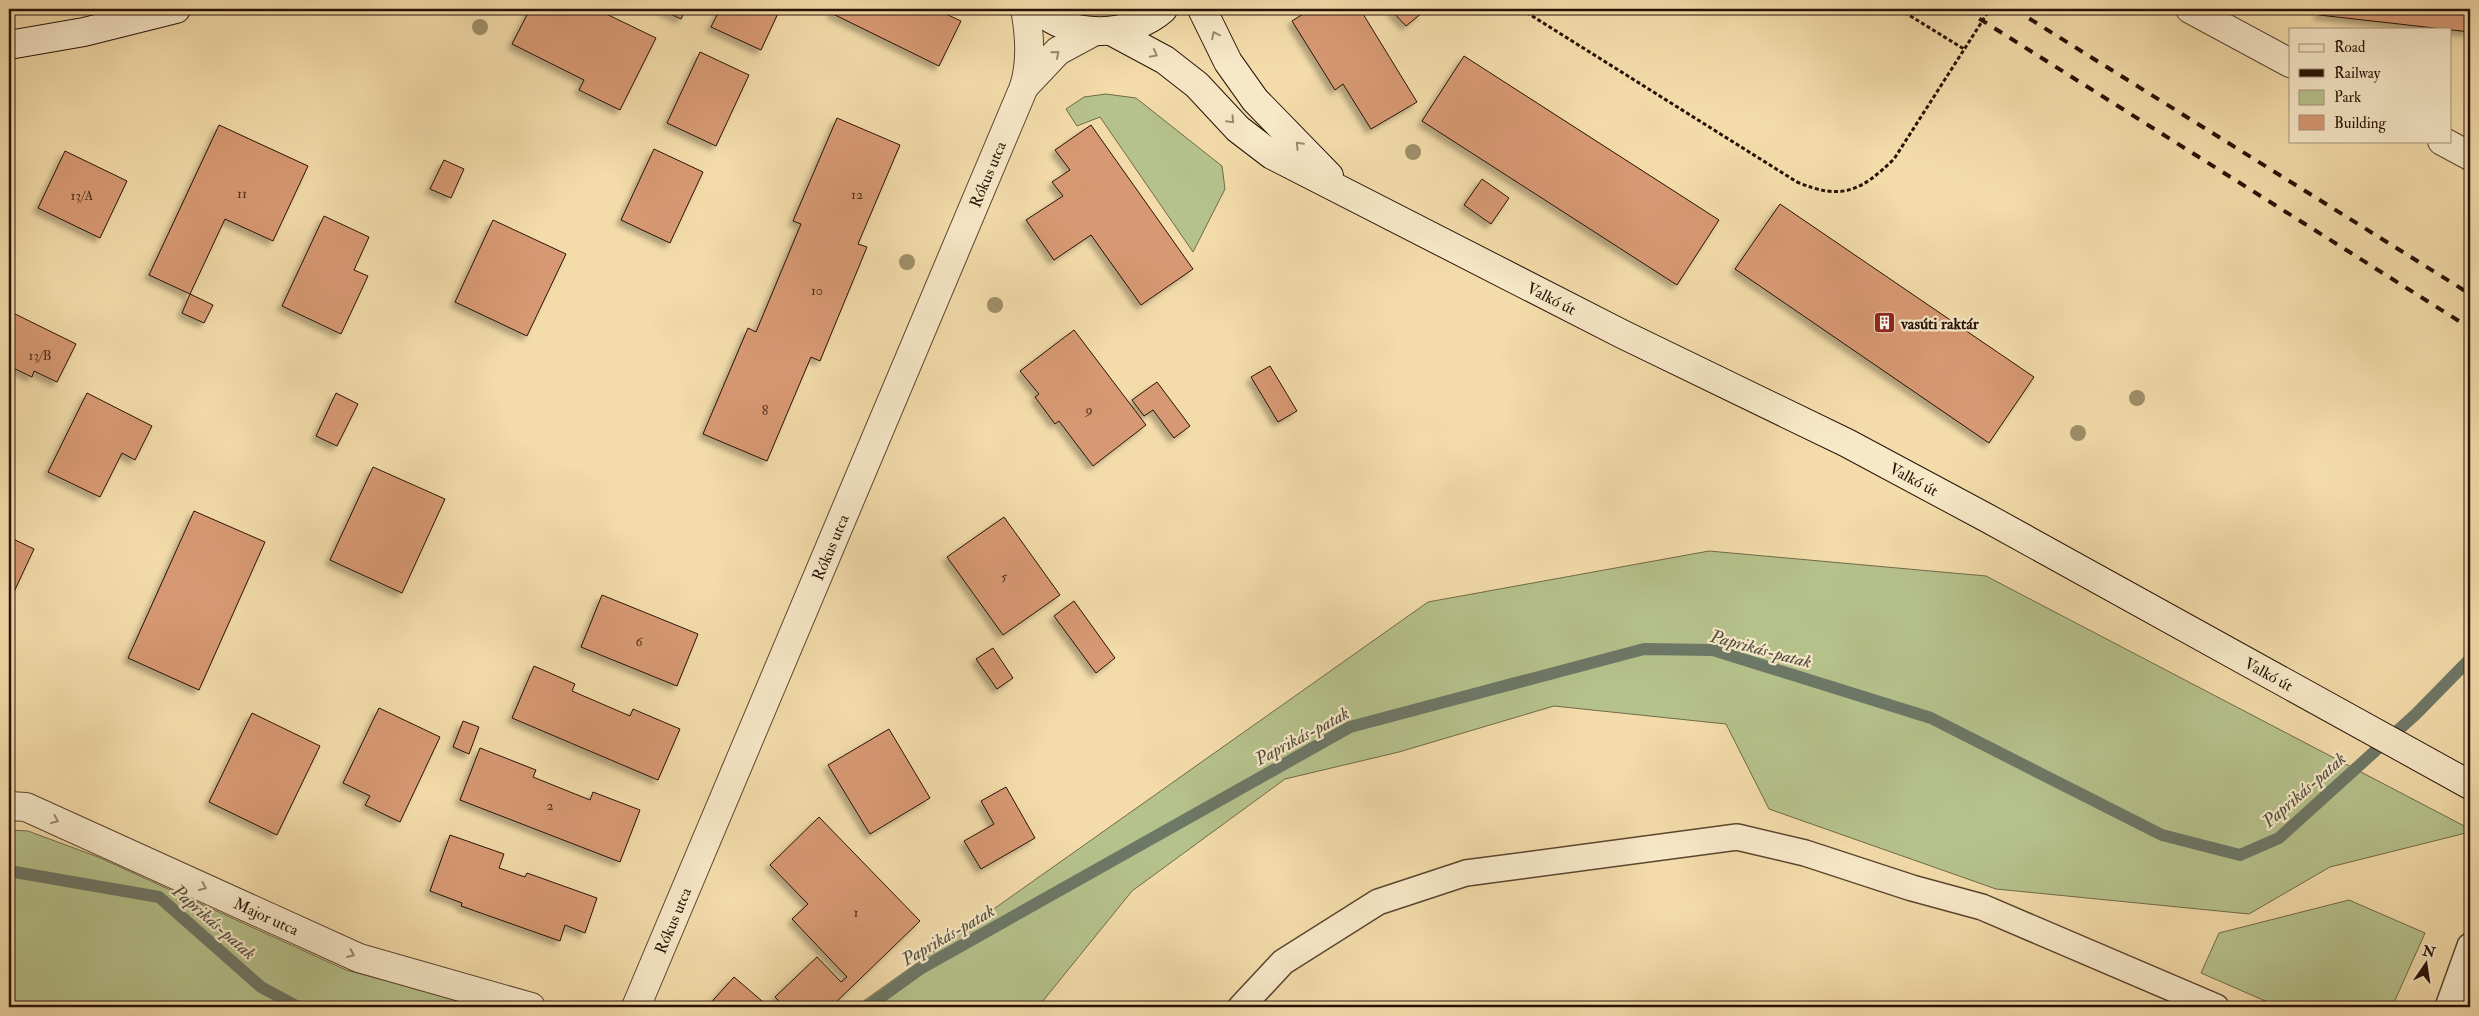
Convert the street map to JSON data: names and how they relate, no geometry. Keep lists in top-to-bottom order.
{
  "streets": {
    "street": ["Rókus utca", "Valkó út", "Major utca"]
  },
  "crossings": [
    ["Rókus utca", "Valkó út"]
  ],
  "one_way": ["Major utca"],
  "water": ["Paprikás-patak"],
  "places": {
    "building": ["vasúti raktár"]
  },
  "house_numbers": [
    "11",
    "12",
    "13/A",
    "10",
    "13/B",
    "9",
    "8",
    "5",
    "6",
    "2",
    "1"
  ],
  "legend": [
    "Road",
    "Railway",
    "Park",
    "Building"
  ],
  "north": "top"
}
